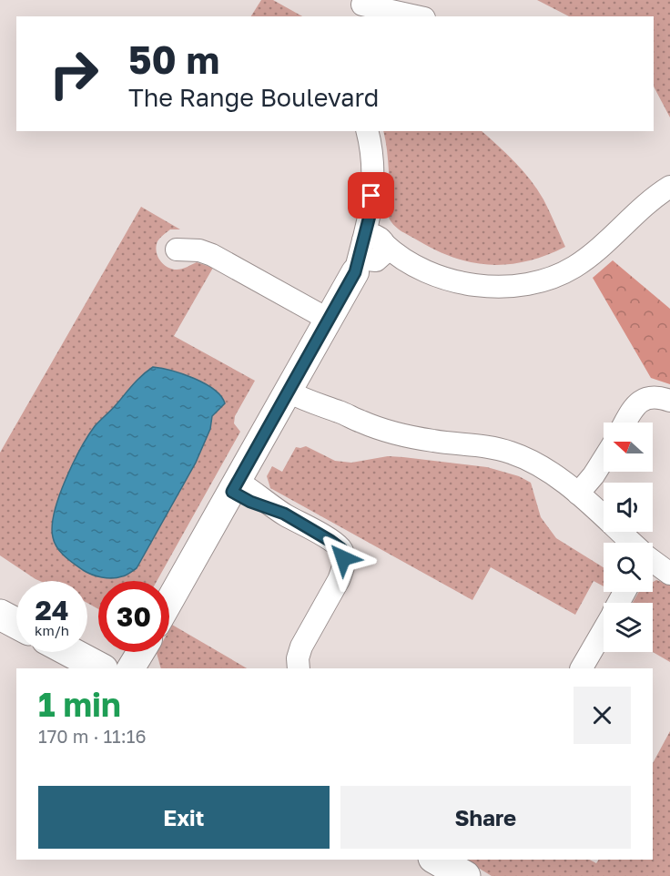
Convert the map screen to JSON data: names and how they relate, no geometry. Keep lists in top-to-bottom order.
{
  "north": "left",
  "page": {
    "turn": ["50 m", "The Range Boulevard"],
    "speed": "24 km/h",
    "limit": "30",
    "heading": ["1 min", "170 m · 11:16"],
    "buttons": ["Exit", "Share"]
  }
}
